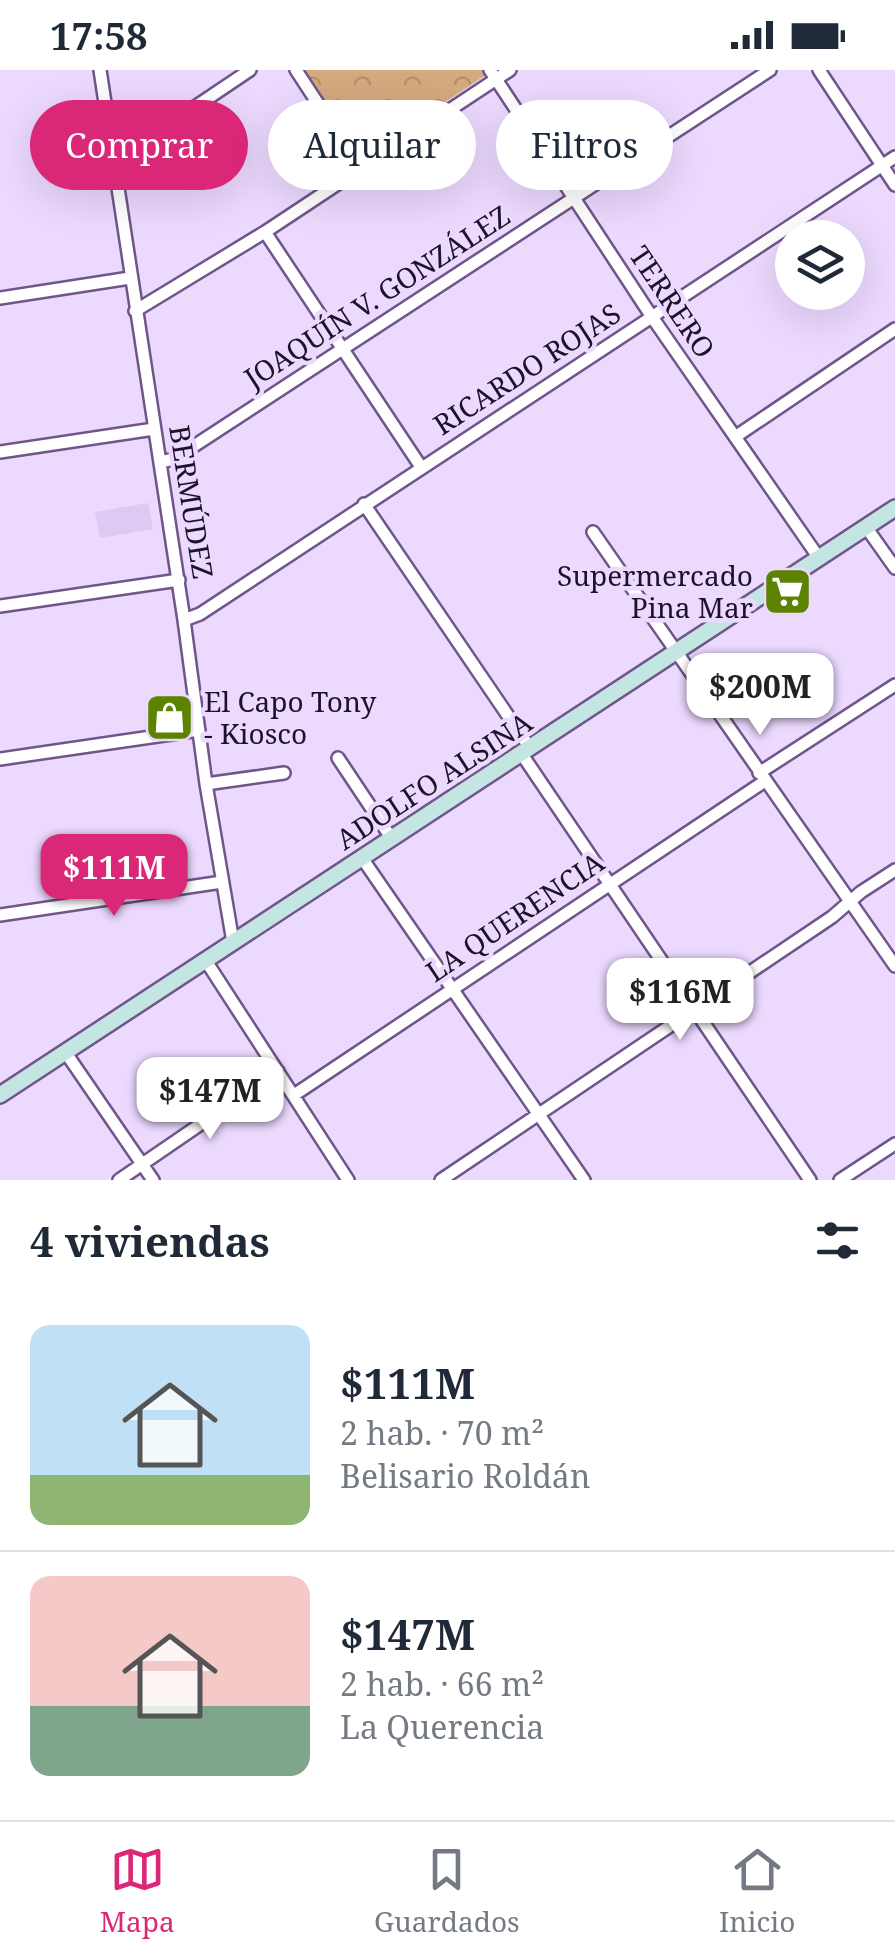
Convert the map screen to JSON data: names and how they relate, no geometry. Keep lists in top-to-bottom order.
{
  "streets": {
    "street": [
      "JOAQUÍN V. GONZÁLEZ",
      "TERRERO",
      "RICARDO ROJAS",
      "BERMÚDEZ",
      "ADOLFO ALSINA",
      "LA QUERENCIA"
    ]
  },
  "crossings": [
    ["JOAQUÍN V. GONZÁLEZ", "TERRERO"],
    ["JOAQUÍN V. GONZÁLEZ", "BERMÚDEZ"],
    ["TERRERO", "RICARDO ROJAS"],
    ["TERRERO", "ADOLFO ALSINA"],
    ["RICARDO ROJAS", "BERMÚDEZ"],
    ["BERMÚDEZ", "ADOLFO ALSINA"]
  ],
  "places": {
    "supermarket": ["Supermercado Pina Mar"],
    "shop": ["El Capo Tony - Kiosco"]
  },
  "page": {
    "status": "17:58",
    "chip": ["Comprar", "Alquilar", "Filtros"],
    "price": [
      "$200M",
      "$111M",
      "$116M",
      "$147M"
    ],
    "heading": "4 viviendas",
    "list": [
      {
        "name": "$111M",
        "note": "2 hab. · 70 m² · Belisario Roldán"
      },
      {
        "name": "$147M",
        "note": "2 hab. · 66 m² · La Querencia"
      }
    ],
    "tabs": ["Mapa", "Guardados", "Inicio"]
  }
}
